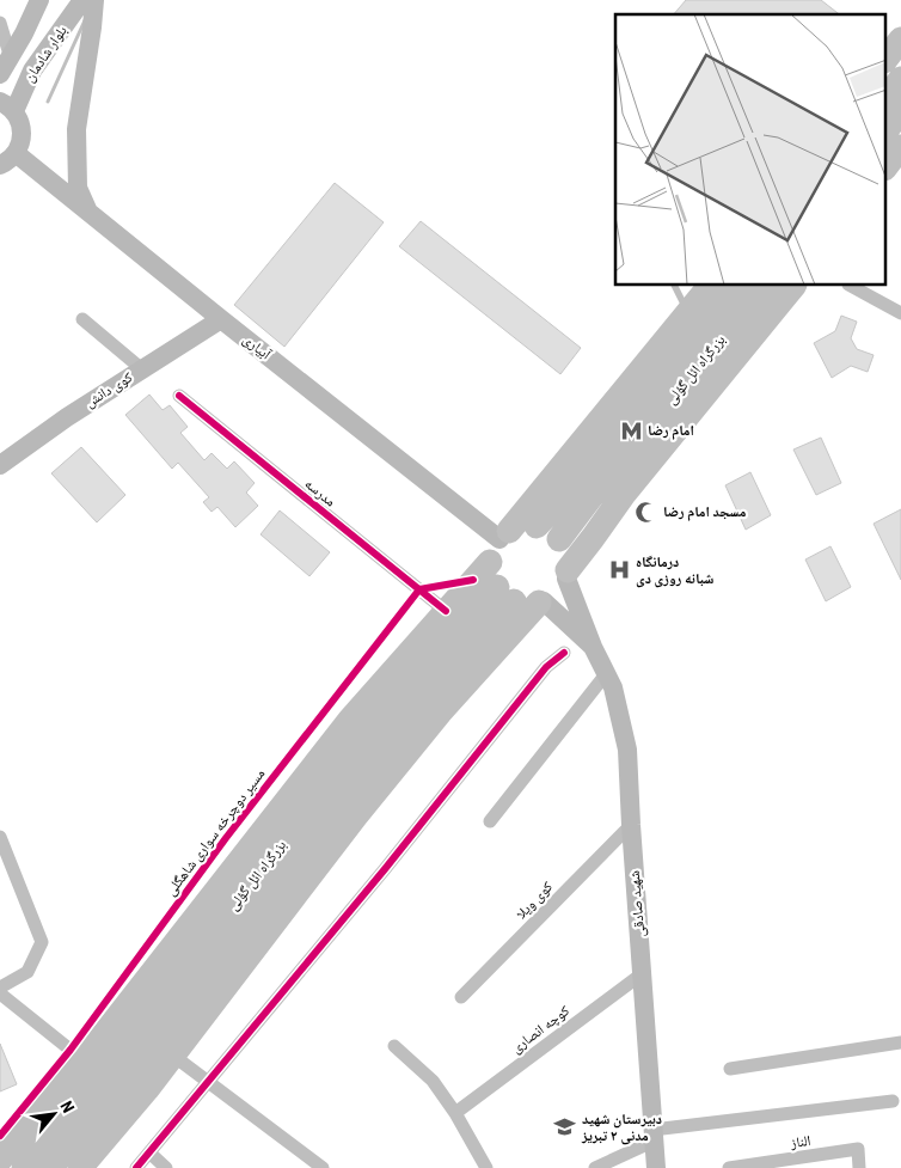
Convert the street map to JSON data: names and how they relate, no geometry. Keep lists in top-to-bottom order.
{
  "streets": {
    "highway": ["بزرگراه ائل گؤلی"],
    "main road": [
      "بلوار شادمان",
      "آبیاری",
      "کوی دانش",
      "شهید صادقی"
    ],
    "street": [
      "مدرسه",
      "کوی ویلا",
      "کوچه انصاری",
      "الناز"
    ],
    "cycle path": ["مسیر دوچرخه سواری شاهگلی"]
  },
  "crossings": [
    ["آبیاری", "بزرگراه ائل گؤلی"],
    ["آبیاری", "کوی دانش"],
    ["آبیاری", "شهید صادقی"],
    ["بزرگراه ائل گؤلی", "شهید صادقی"],
    ["کوی ویلا", "شهید صادقی"],
    ["شهید صادقی", "کوچه انصاری"]
  ],
  "places": {
    "metro station": ["امام رضا"],
    "mosque": ["مسجد امام رضا"],
    "hospital": ["درمانگاه شبانه روزی دی"],
    "school or university": ["دبیرستان شهید مدنی ۲ تبریز"]
  },
  "north": "top right"
}
